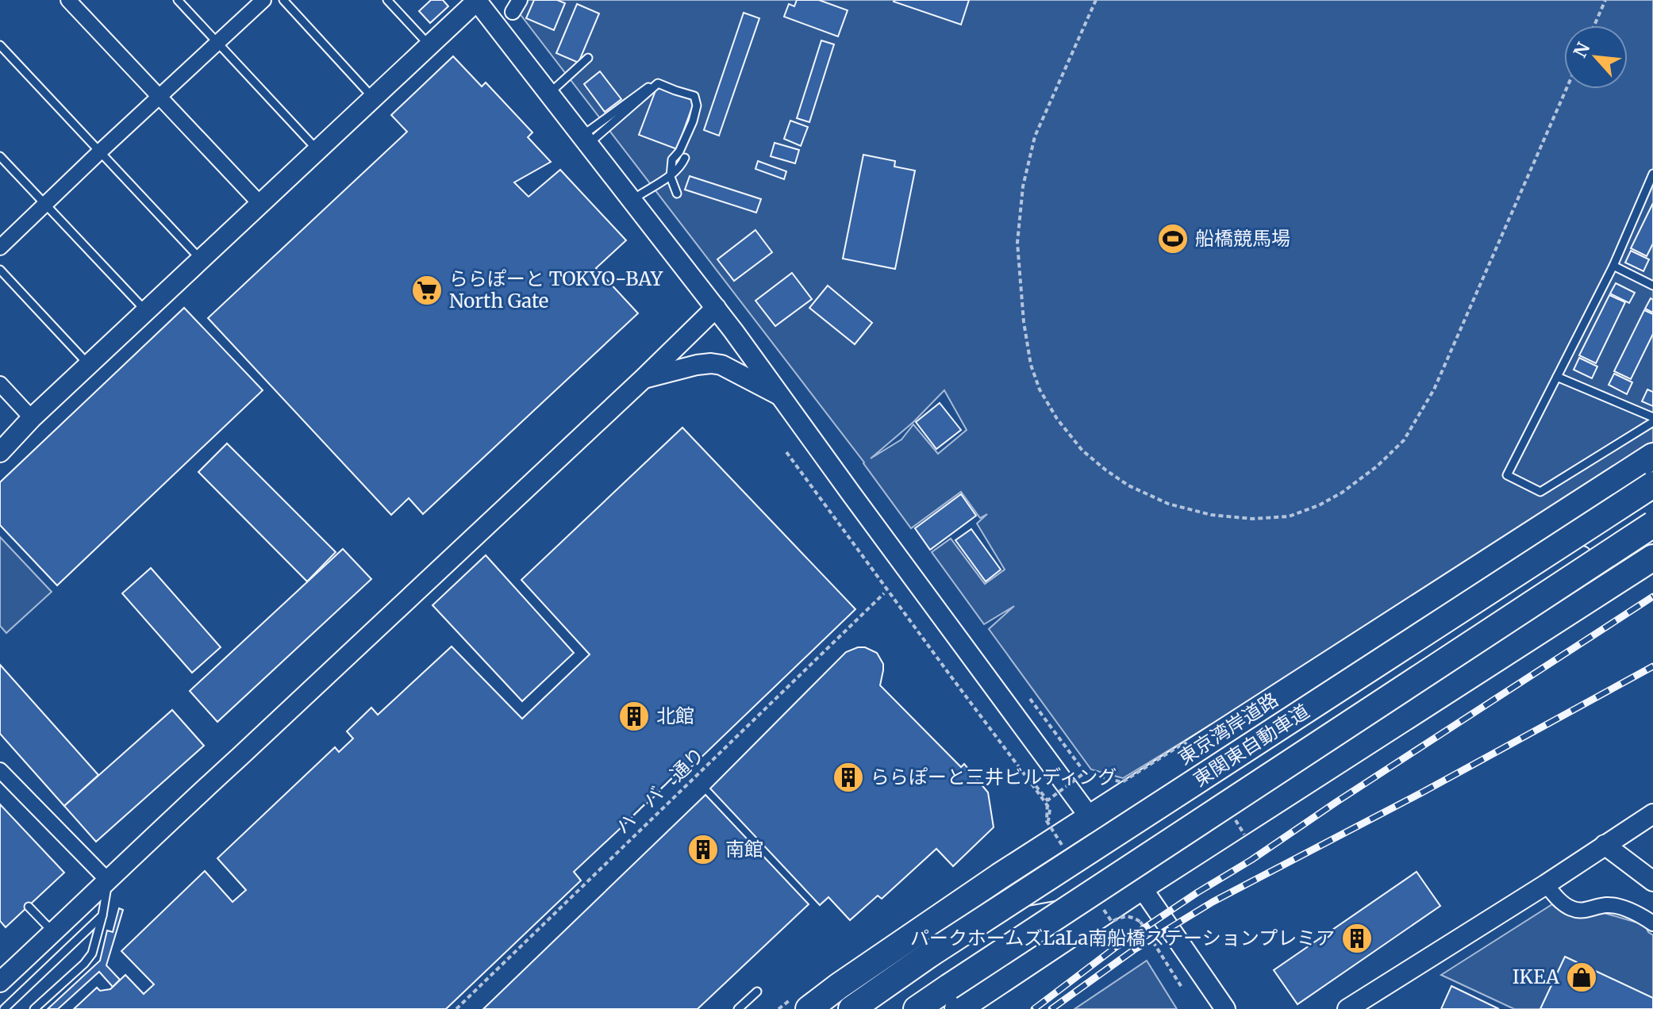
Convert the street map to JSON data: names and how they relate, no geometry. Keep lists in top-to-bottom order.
{
  "streets": {
    "highway": ["東京湾岸道路", "東関東自動車道"],
    "path": ["ハーバー通り"]
  },
  "places": {
    "sports": ["船橋競馬場"],
    "supermarket": ["ららぽーと TOKYO−BAY North Gate"],
    "building": [
      "北館",
      "ららぽーと三井ビルディング",
      "南館",
      "パークホームズLaLa南船橋ステーションプレミア"
    ],
    "shop": ["IKEA"]
  },
  "north": "top left"
}
